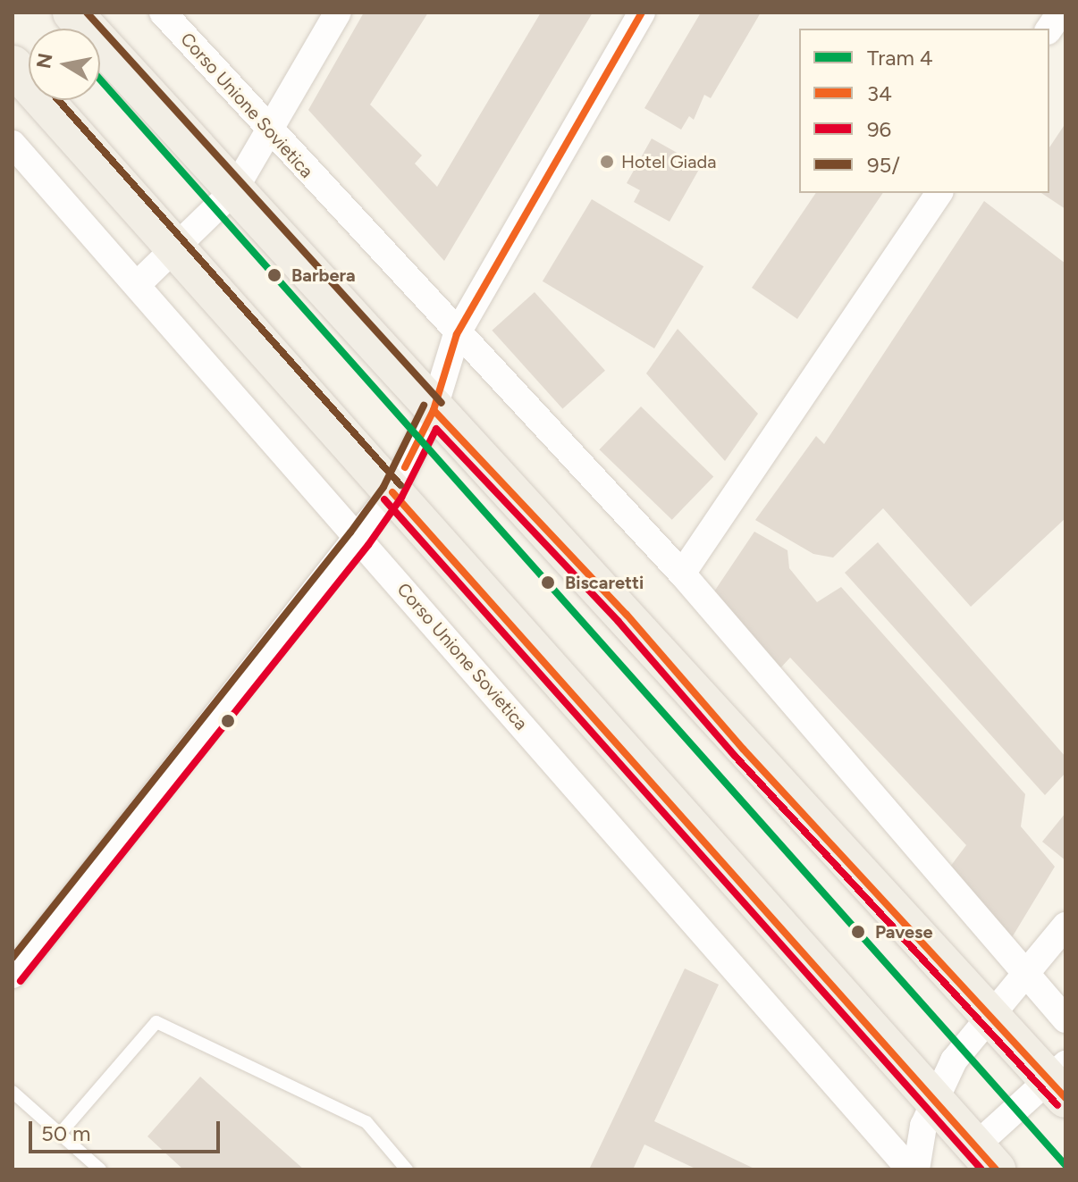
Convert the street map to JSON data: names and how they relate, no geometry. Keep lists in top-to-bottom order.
{
  "streets": {
    "street": ["Corso Unione Sovietica"]
  },
  "places": [
    "Hotel Giada",
    "Barbera",
    "Biscaretti",
    "Pavese"
  ],
  "lines": [
    "transit line 34",
    "transit line 95/",
    "tram line 4",
    "transit line 96"
  ],
  "legend": [
    "Tram 4",
    "34",
    "96",
    "95/"
  ],
  "scale_bar": "50 m",
  "north": "left"
}
